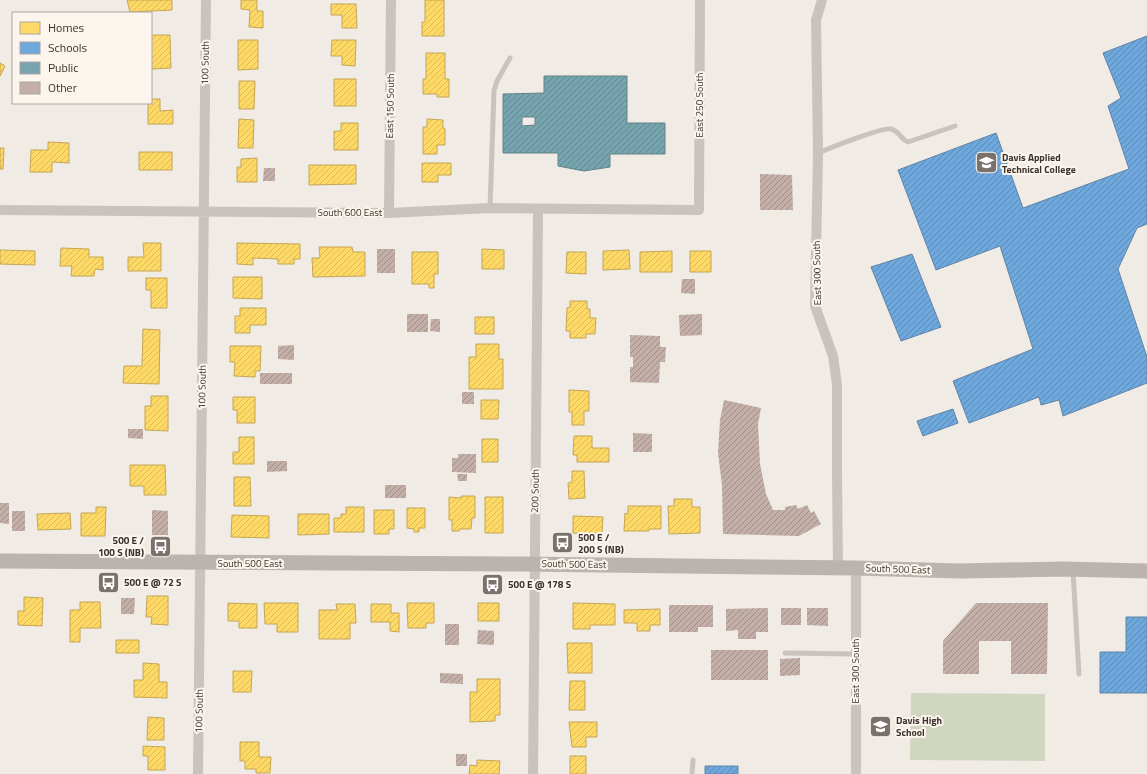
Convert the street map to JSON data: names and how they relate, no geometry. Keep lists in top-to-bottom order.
{
  "streets": {
    "street": [
      "100 South",
      "East 250 South",
      "East 150 South",
      "South 600 East",
      "East 300 South",
      "200 South",
      "South 500 East"
    ]
  },
  "crossings": [
    ["100 South", "South 600 East"],
    ["100 South", "South 500 East"],
    ["East 250 South", "South 600 East"],
    ["East 150 South", "South 600 East"],
    ["South 600 East", "200 South"],
    ["East 300 South", "South 500 East"],
    ["200 South", "South 500 East"]
  ],
  "places": {
    "school or university": ["Davis Applied Technical College", "Davis High School"],
    "bus stop": [
      "500 E / 200 S (NB)",
      "500 E / 100 S (NB)",
      "500 E @ 72 S",
      "500 E @ 178 S"
    ]
  },
  "legend": [
    "Homes",
    "Schools",
    "Public",
    "Other"
  ]
}
